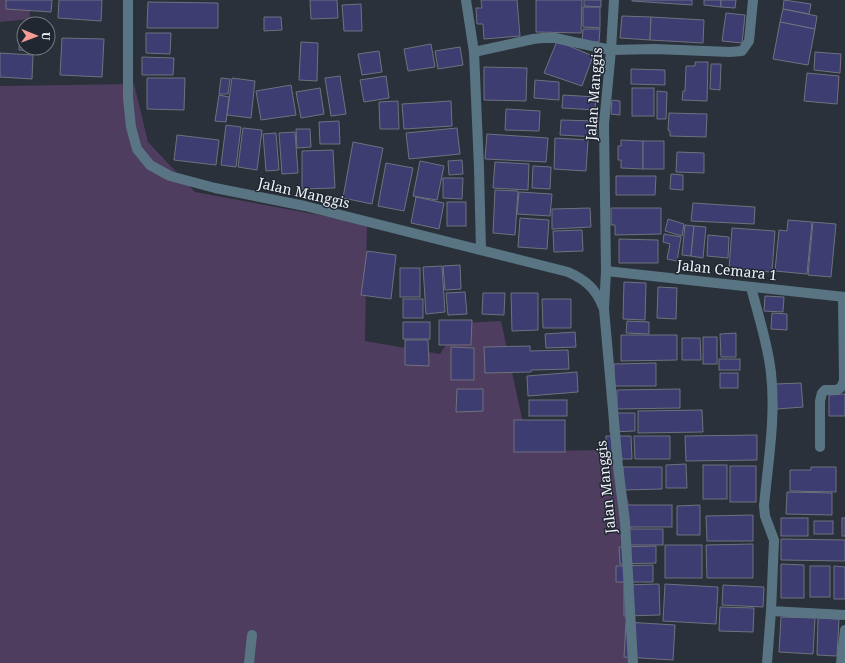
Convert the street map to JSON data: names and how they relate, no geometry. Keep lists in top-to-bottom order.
{
  "streets": {
    "street": ["Jalan Manggis", "Jalan Cemara 1"]
  },
  "crossings": [
    ["Jalan Manggis", "Jalan Cemara 1"]
  ],
  "north": "right"
}
